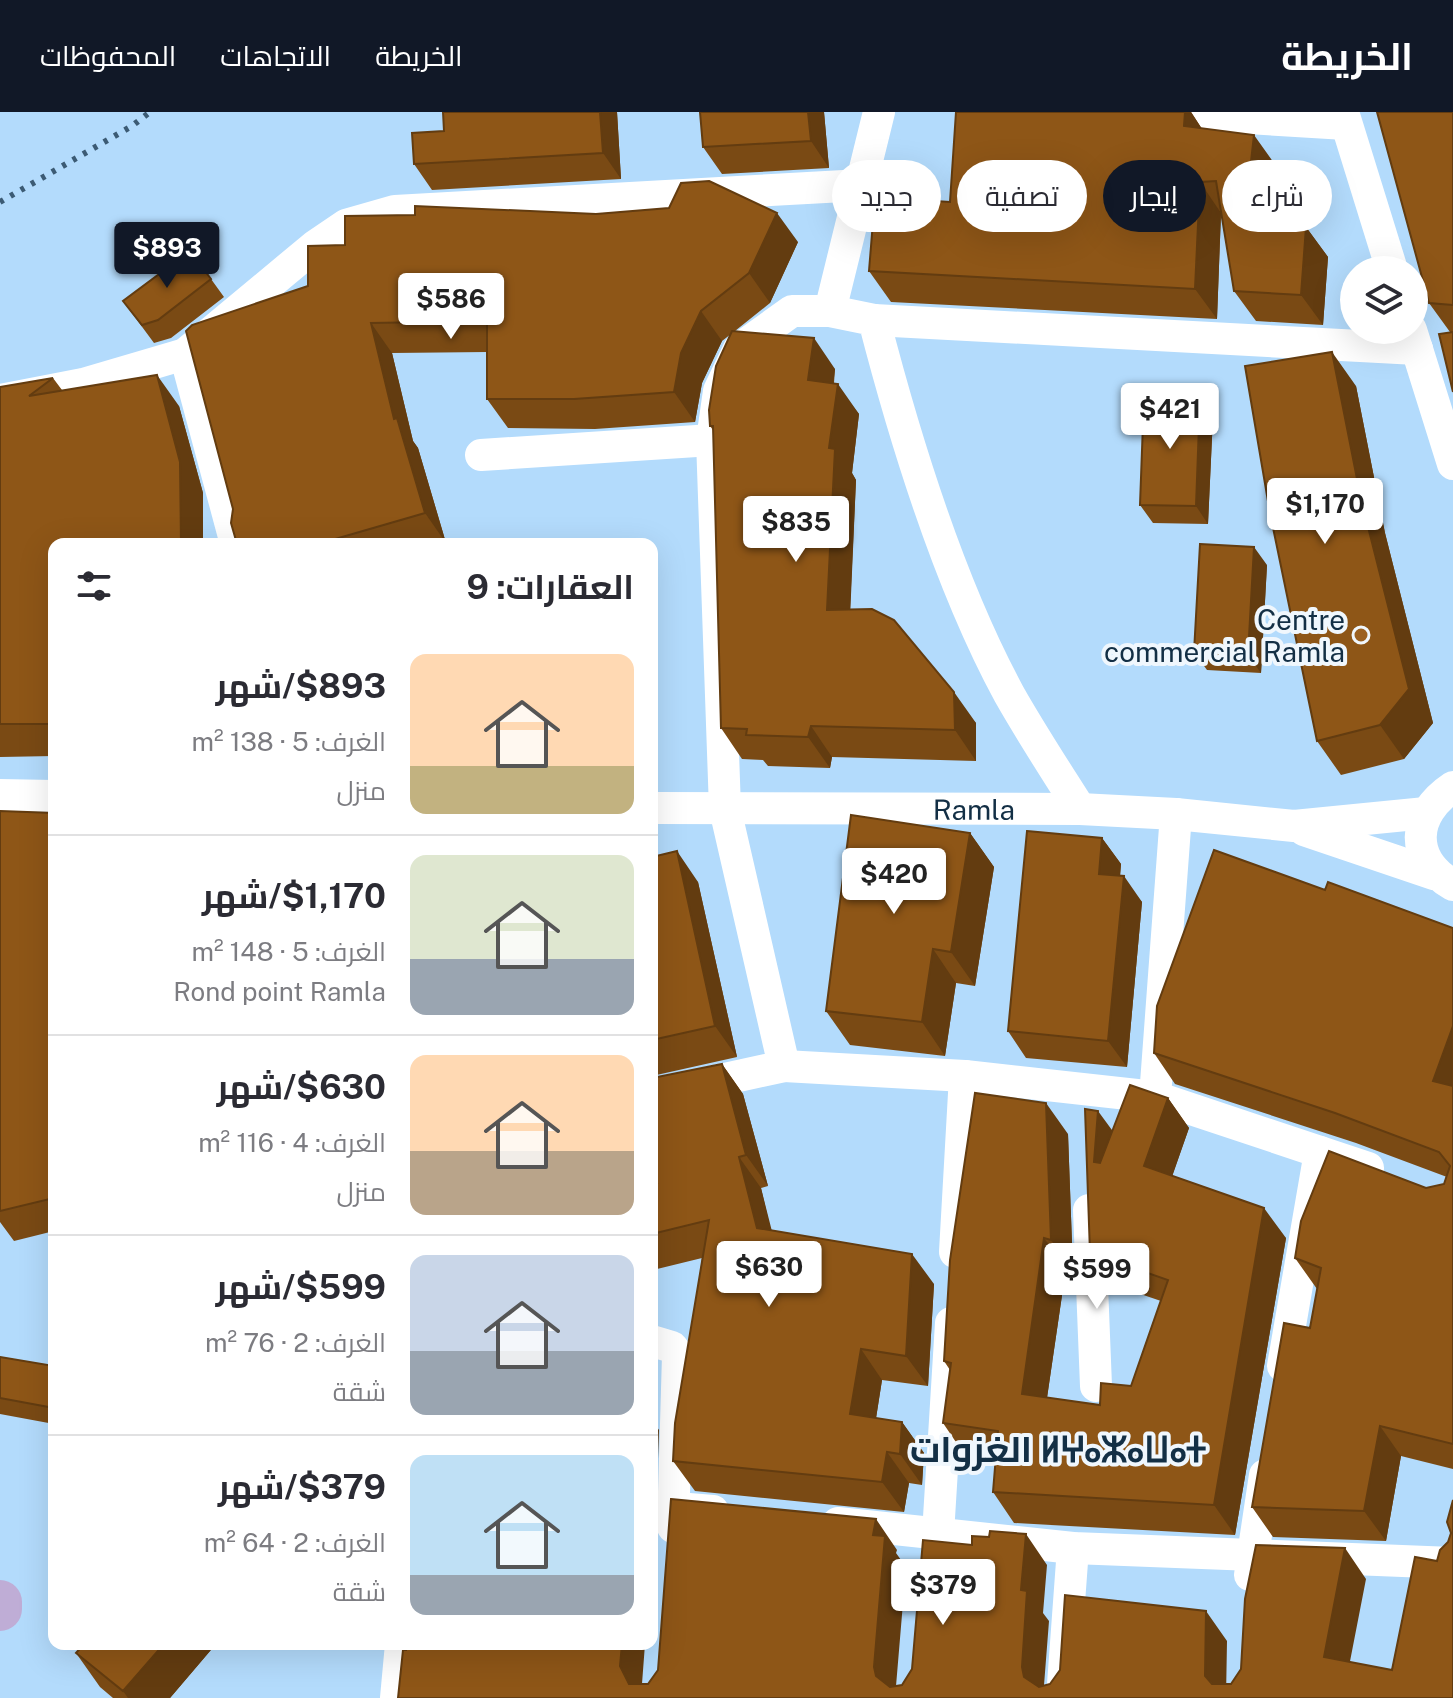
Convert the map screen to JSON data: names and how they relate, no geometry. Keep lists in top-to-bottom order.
{
  "streets": {
    "street": ["Ramla"]
  },
  "districts": ["الغزوات ⵍⵖⴰⵣⴰⵡⴰⵜ"],
  "places": ["Centre commercial Ramla"],
  "page": {
    "header": "الخريطة",
    "nav": ["الخريطة", "الاتجاهات", "المحفوظات"],
    "chip": [
      "شراء",
      "إيجار",
      "تصفية",
      "جديد"
    ],
    "price": [
      "$893",
      "$586",
      "$421",
      "$1,170",
      "$835",
      "$420",
      "$630",
      "$599",
      "$379"
    ],
    "heading": "العقارات: 9",
    "list": [
      {
        "name": "$893/شهر",
        "note": "الغرف: 5 · 138 m² · منزل"
      },
      {
        "name": "$1,170/شهر",
        "note": "الغرف: 5 · 148 m² · Rond point Ramla"
      },
      {
        "name": "$630/شهر",
        "note": "الغرف: 4 · 116 m² · منزل"
      },
      {
        "name": "$599/شهر",
        "note": "الغرف: 2 · 76 m² · شقة"
      },
      {
        "name": "$379/شهر",
        "note": "الغرف: 2 · 64 m² · شقة"
      }
    ]
  }
}
